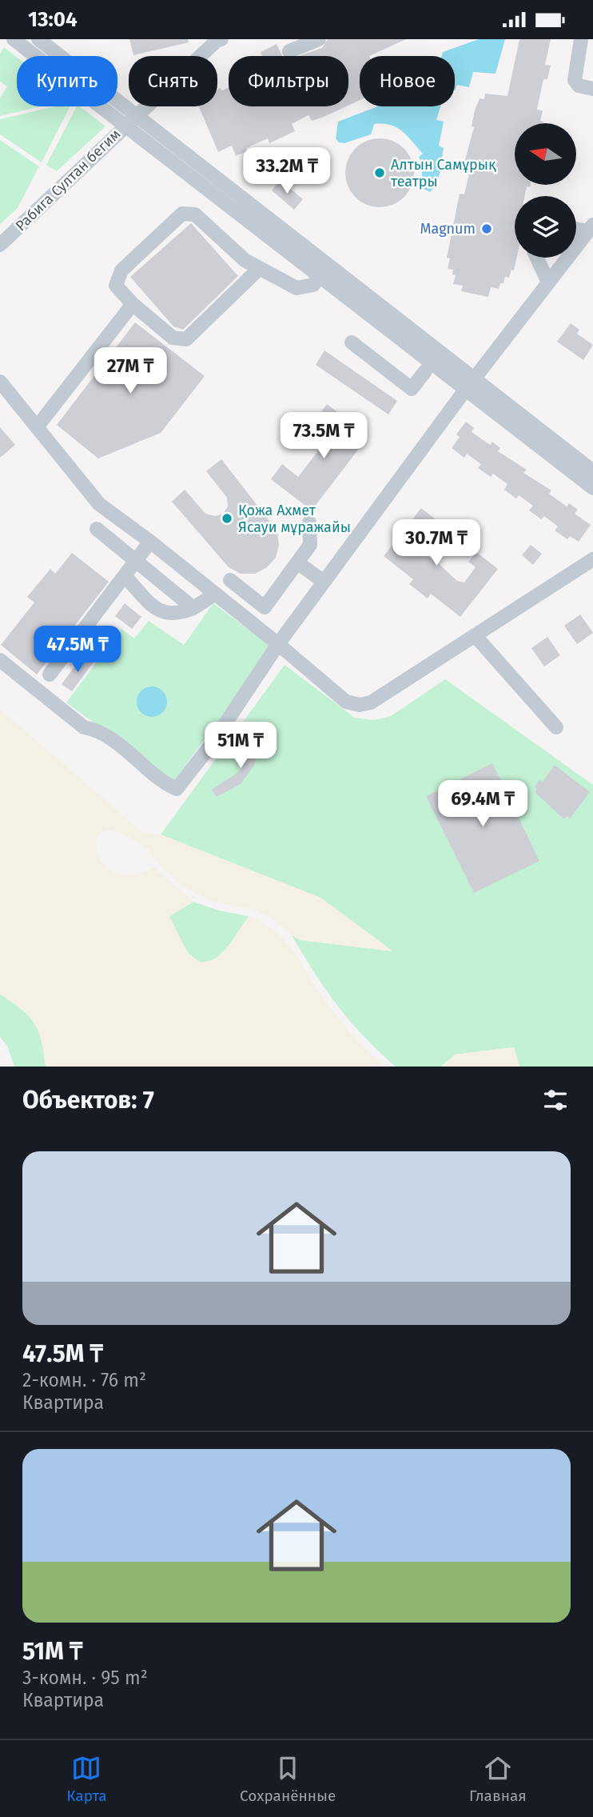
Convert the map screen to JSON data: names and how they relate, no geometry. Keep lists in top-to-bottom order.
{
  "streets": {
    "street": ["Рабига Султан бегим"]
  },
  "places": ["Алтын Самұрық театры", "Magnum", "Қожа Ахмет Ясауи мұражайы"],
  "north": "left",
  "page": {
    "status": "13:04",
    "chip": [
      "Купить",
      "Снять",
      "Фильтры",
      "Новое"
    ],
    "price": [
      "33.2M ₸",
      "27M ₸",
      "73.5M ₸",
      "30.7M ₸",
      "47.5M ₸",
      "51M ₸",
      "69.4M ₸"
    ],
    "heading": "Объектов: 7",
    "list": [
      {
        "name": "47.5M ₸",
        "note": "2-комн. · 76 m² · Квартира"
      },
      {
        "name": "51M ₸",
        "note": "3-комн. · 95 m² · Квартира"
      }
    ],
    "tabs": ["Карта", "Сохранённые", "Главная"]
  }
}
